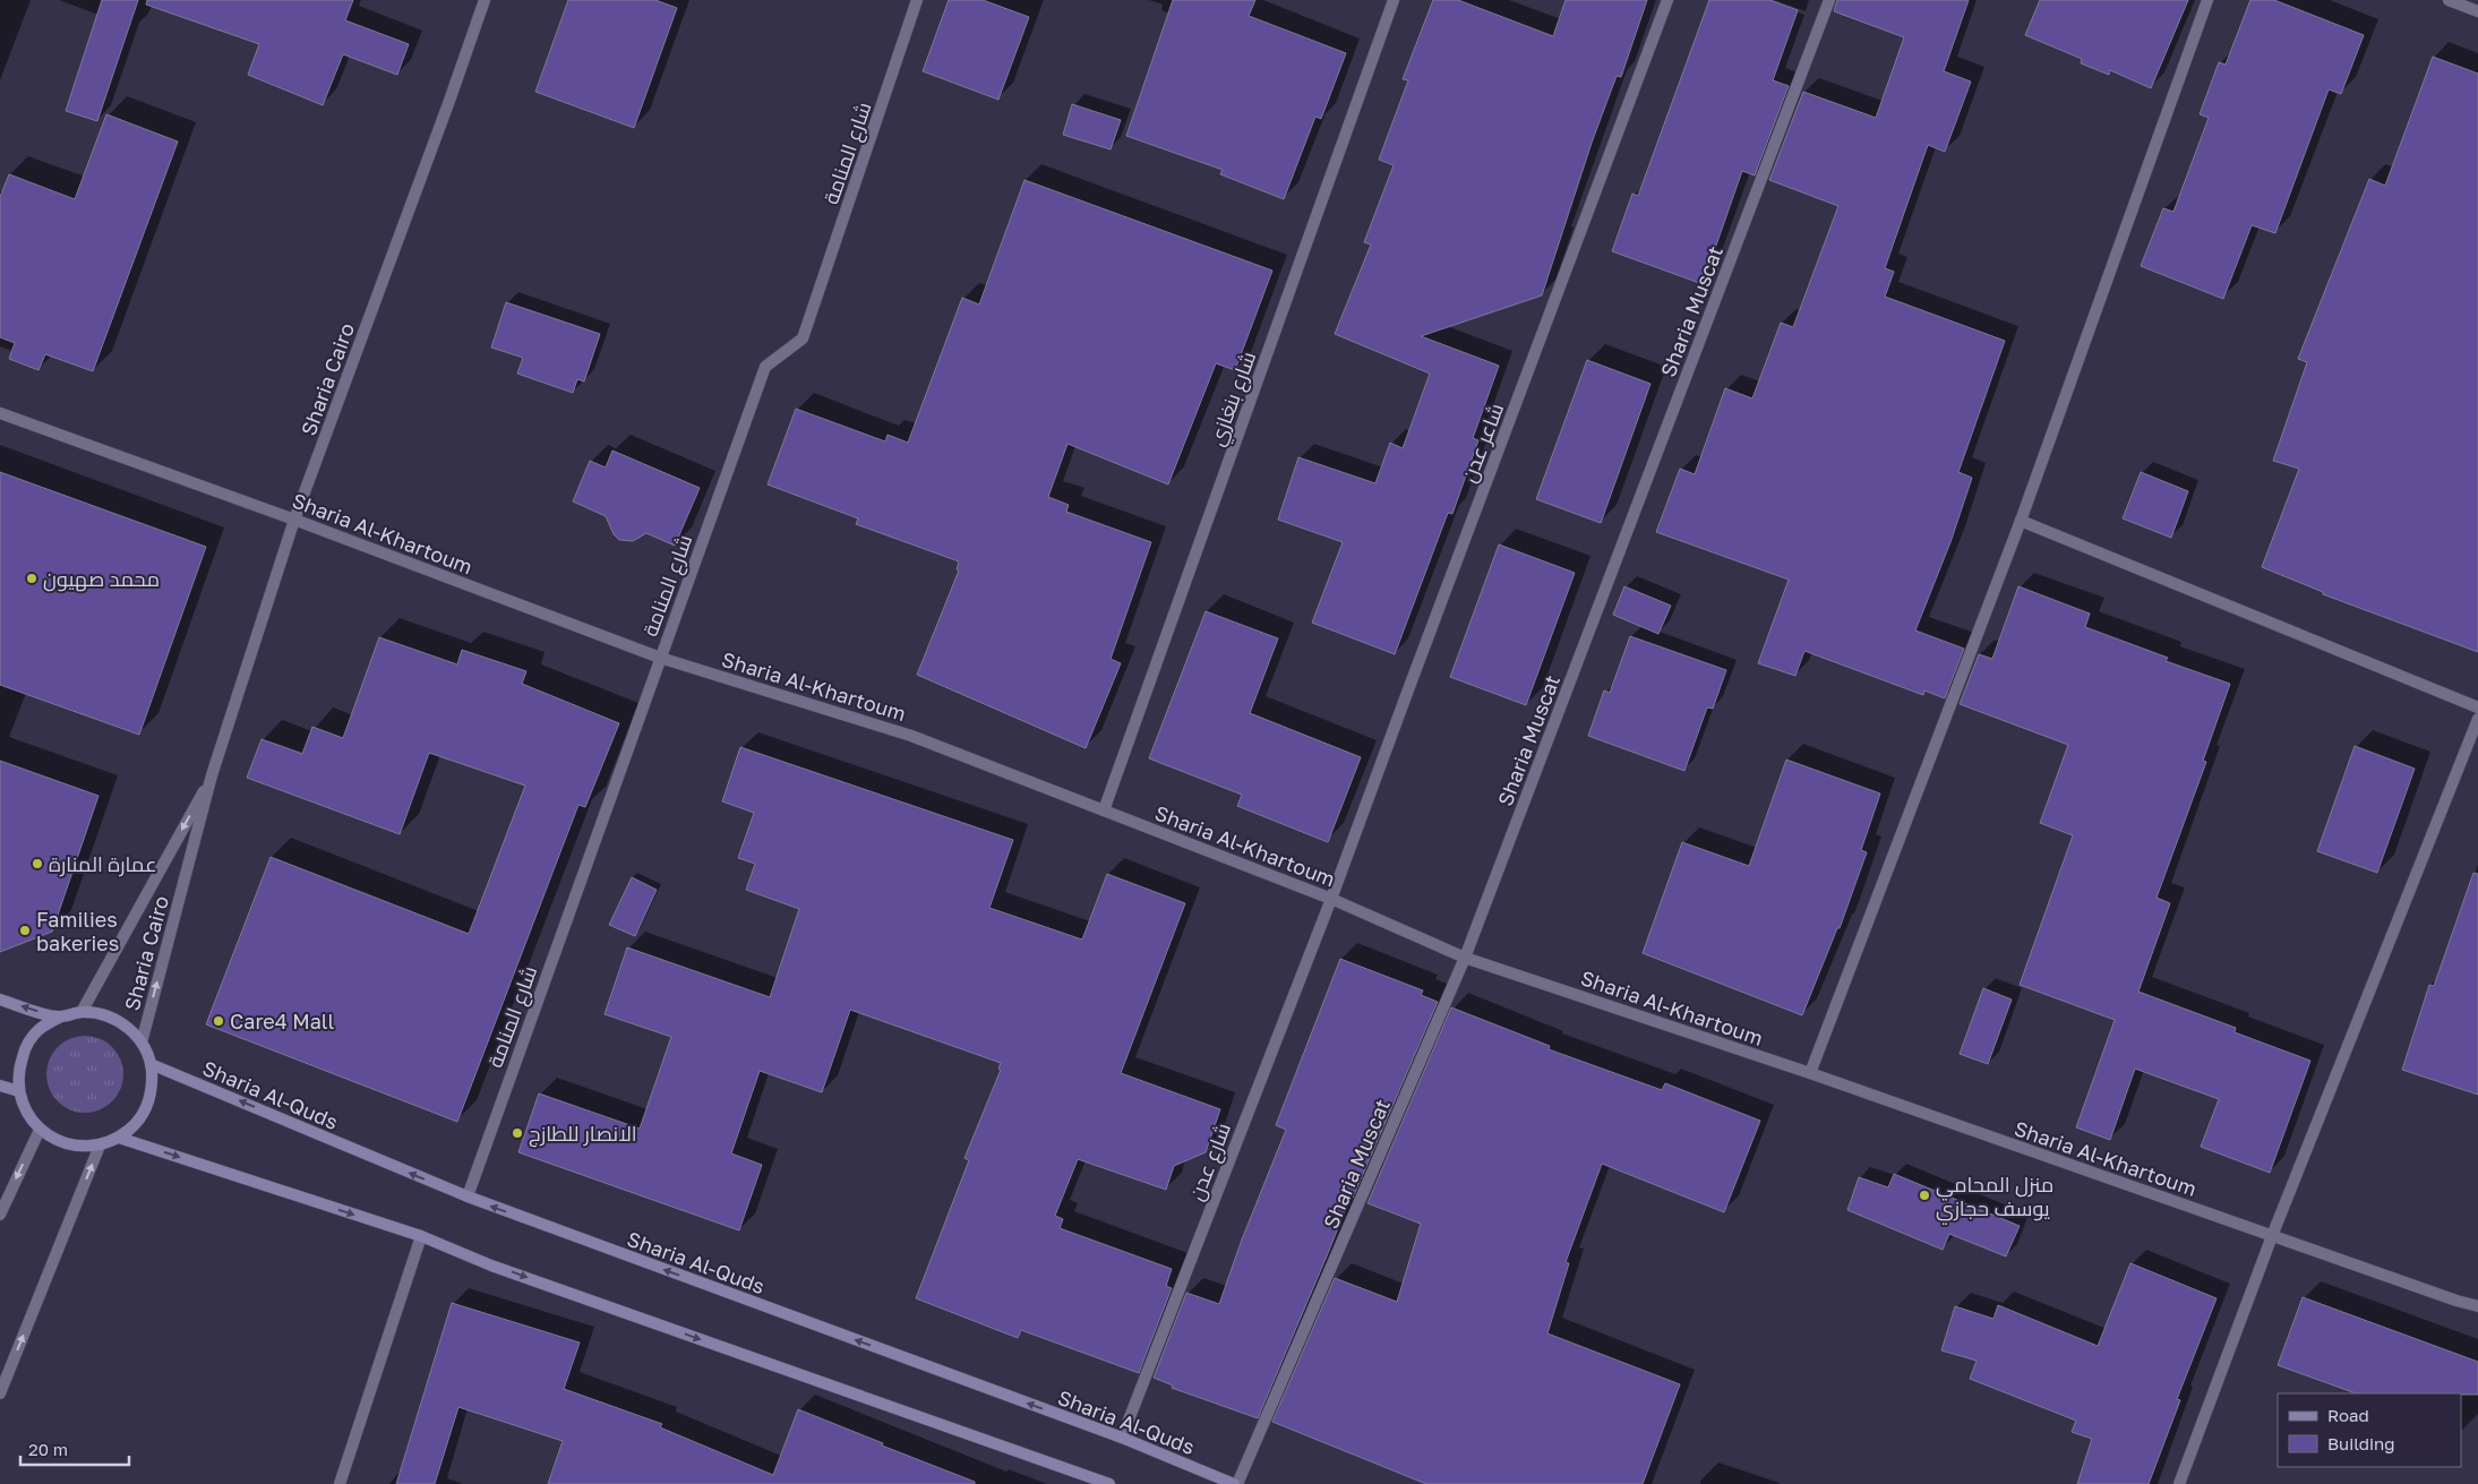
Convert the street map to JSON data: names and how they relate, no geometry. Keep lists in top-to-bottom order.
{
  "streets": {
    "main road": ["Sharia Al-Quds"],
    "street": [
      "شارع المنامة",
      "Sharia Muscat",
      "Sharia Cairo",
      "شارع بنغازي",
      "شاعر عدن",
      "Sharia Al-Khartoum",
      "شارع عدن"
    ]
  },
  "crossings": [
    ["شارع المنامة", "Sharia Al-Khartoum"],
    ["شارع المنامة", "Sharia Al-Quds"],
    ["Sharia Muscat", "Sharia Al-Khartoum"],
    ["Sharia Muscat", "Sharia Al-Quds"],
    ["Sharia Cairo", "Sharia Al-Khartoum"],
    ["Sharia Cairo", "Sharia Al-Quds"],
    ["شارع بنغازي", "Sharia Al-Khartoum"],
    ["شاعر عدن", "Sharia Al-Khartoum"],
    ["شاعر عدن", "شارع عدن"],
    ["Sharia Al-Khartoum", "شارع عدن"],
    ["Sharia Al-Quds", "شارع عدن"]
  ],
  "places": [
    "محمد صهيون",
    "عمارة المنارة",
    "Families bakeries",
    "Care4 Mall",
    "الانصار للطازج",
    "منزل المحامي يوسف حجازي"
  ],
  "legend": ["Road", "Building"],
  "scale_bar": "20 m"
}
